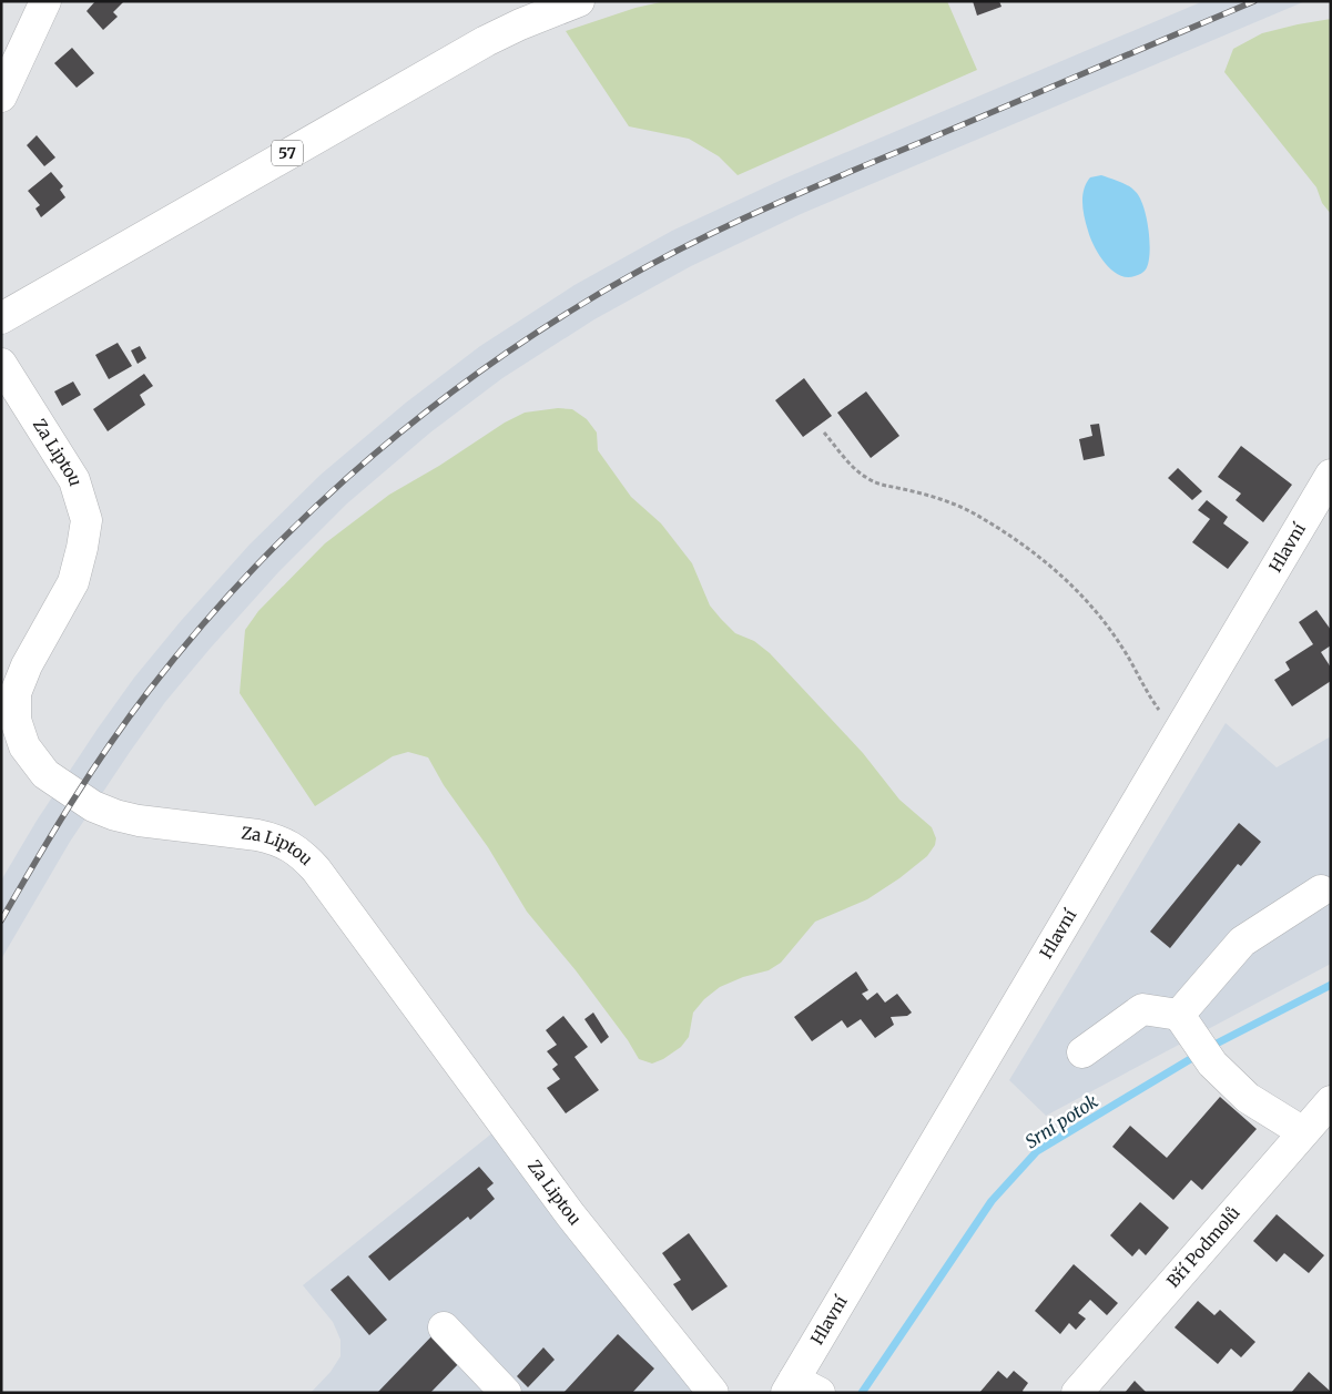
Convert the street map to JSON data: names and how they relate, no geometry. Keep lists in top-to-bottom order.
{
  "streets": {
    "street": [
      "57",
      "Za Liptou",
      "Hlavní",
      "Bří Podmolů"
    ]
  },
  "water": ["Srní potok"]
}
